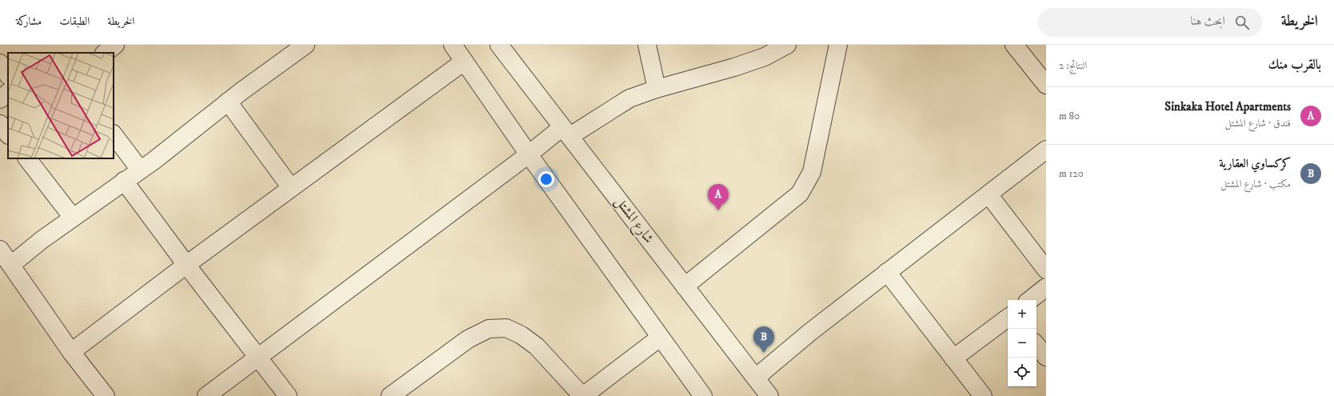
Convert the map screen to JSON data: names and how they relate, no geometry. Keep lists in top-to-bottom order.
{
  "streets": {
    "street": ["شارع المشتل"]
  },
  "page": {
    "header": "الخريطة",
    "search": "ابحث هنا",
    "nav": ["الخريطة", "الطبقات", "مشاركة"],
    "heading": ["بالقرب منك", "النتائج: 2"],
    "list": [
      {
        "mark": "A",
        "name": "Sinkaka Hotel Apartments",
        "note": "فندق · شارع المشتل",
        "value": "80 m"
      },
      {
        "mark": "B",
        "name": "كركساوي العقارية",
        "note": "مكتب · شارع المشتل",
        "value": "120 m"
      }
    ],
    "pins": ["A", "B"],
    "map_buttons": ["+", "−"]
  }
}
